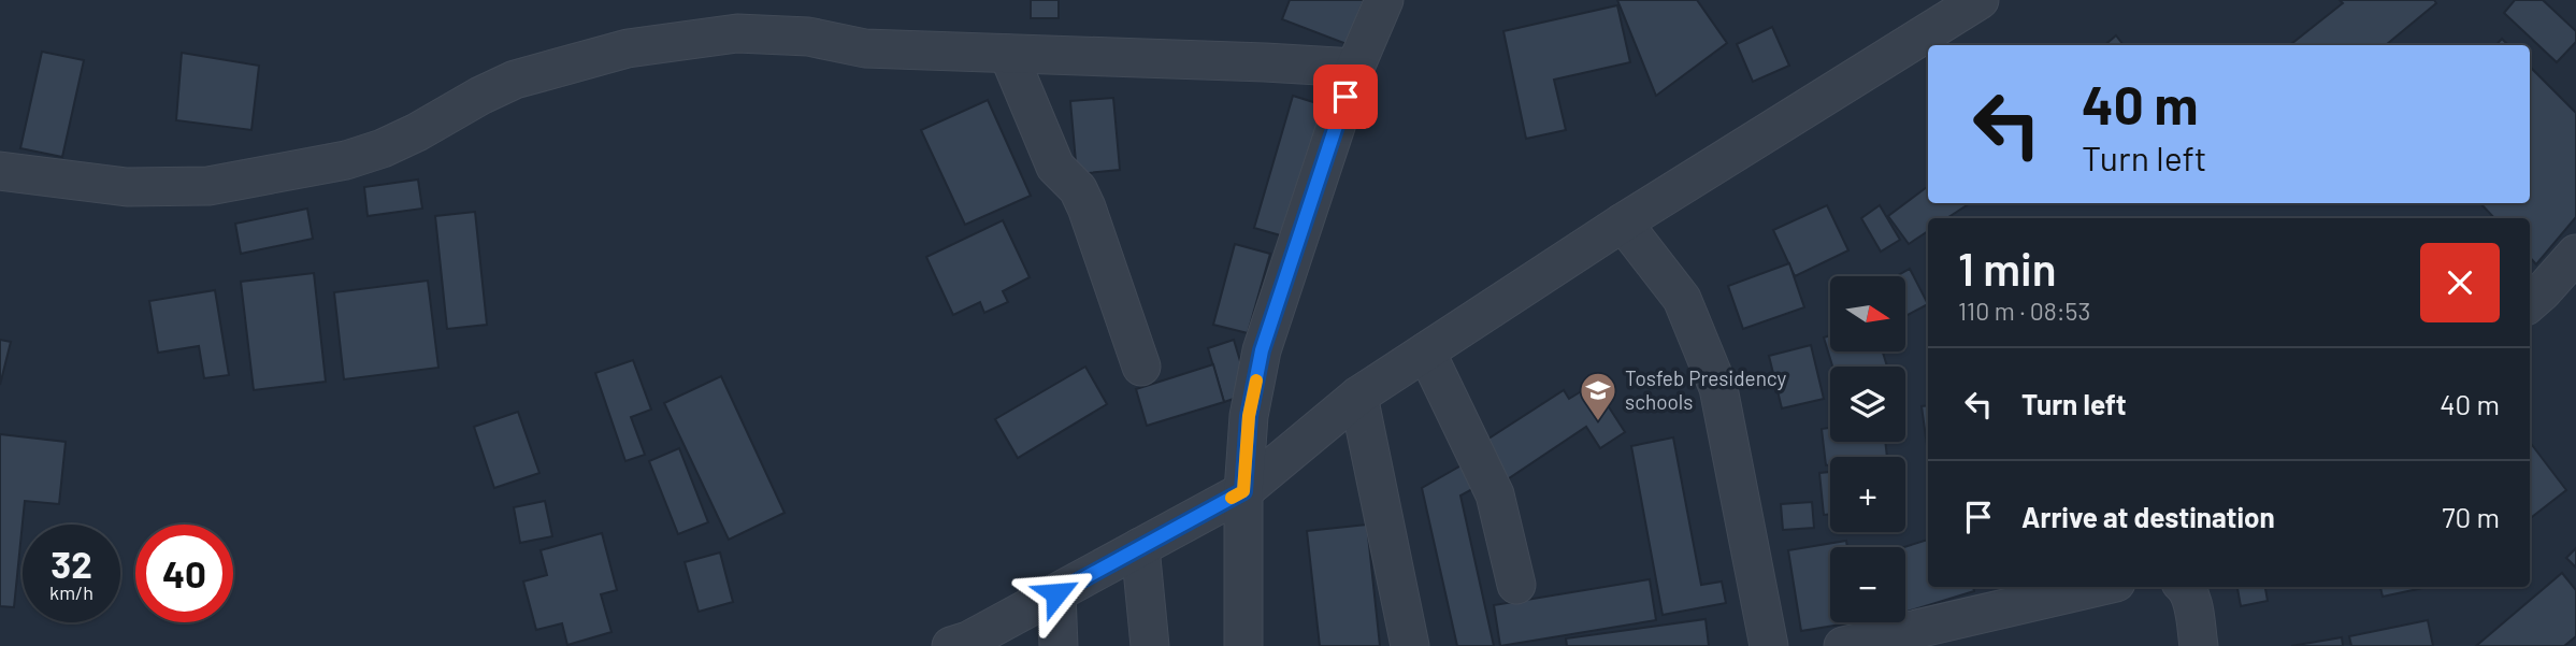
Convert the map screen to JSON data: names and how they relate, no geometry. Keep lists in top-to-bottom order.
{
  "places": {
    "school or university": ["Tosfeb Presidency schools"]
  },
  "north": "right",
  "page": {
    "turn": ["40 m", "Turn left"],
    "heading": ["1 min", "110 m · 08:53"],
    "map_buttons": ["+", "−"],
    "list": [
      {
        "name": "Turn left",
        "value": "40 m"
      },
      {
        "name": "Arrive at destination",
        "value": "70 m"
      }
    ],
    "speed": "32 km/h",
    "limit": "40"
  }
}
